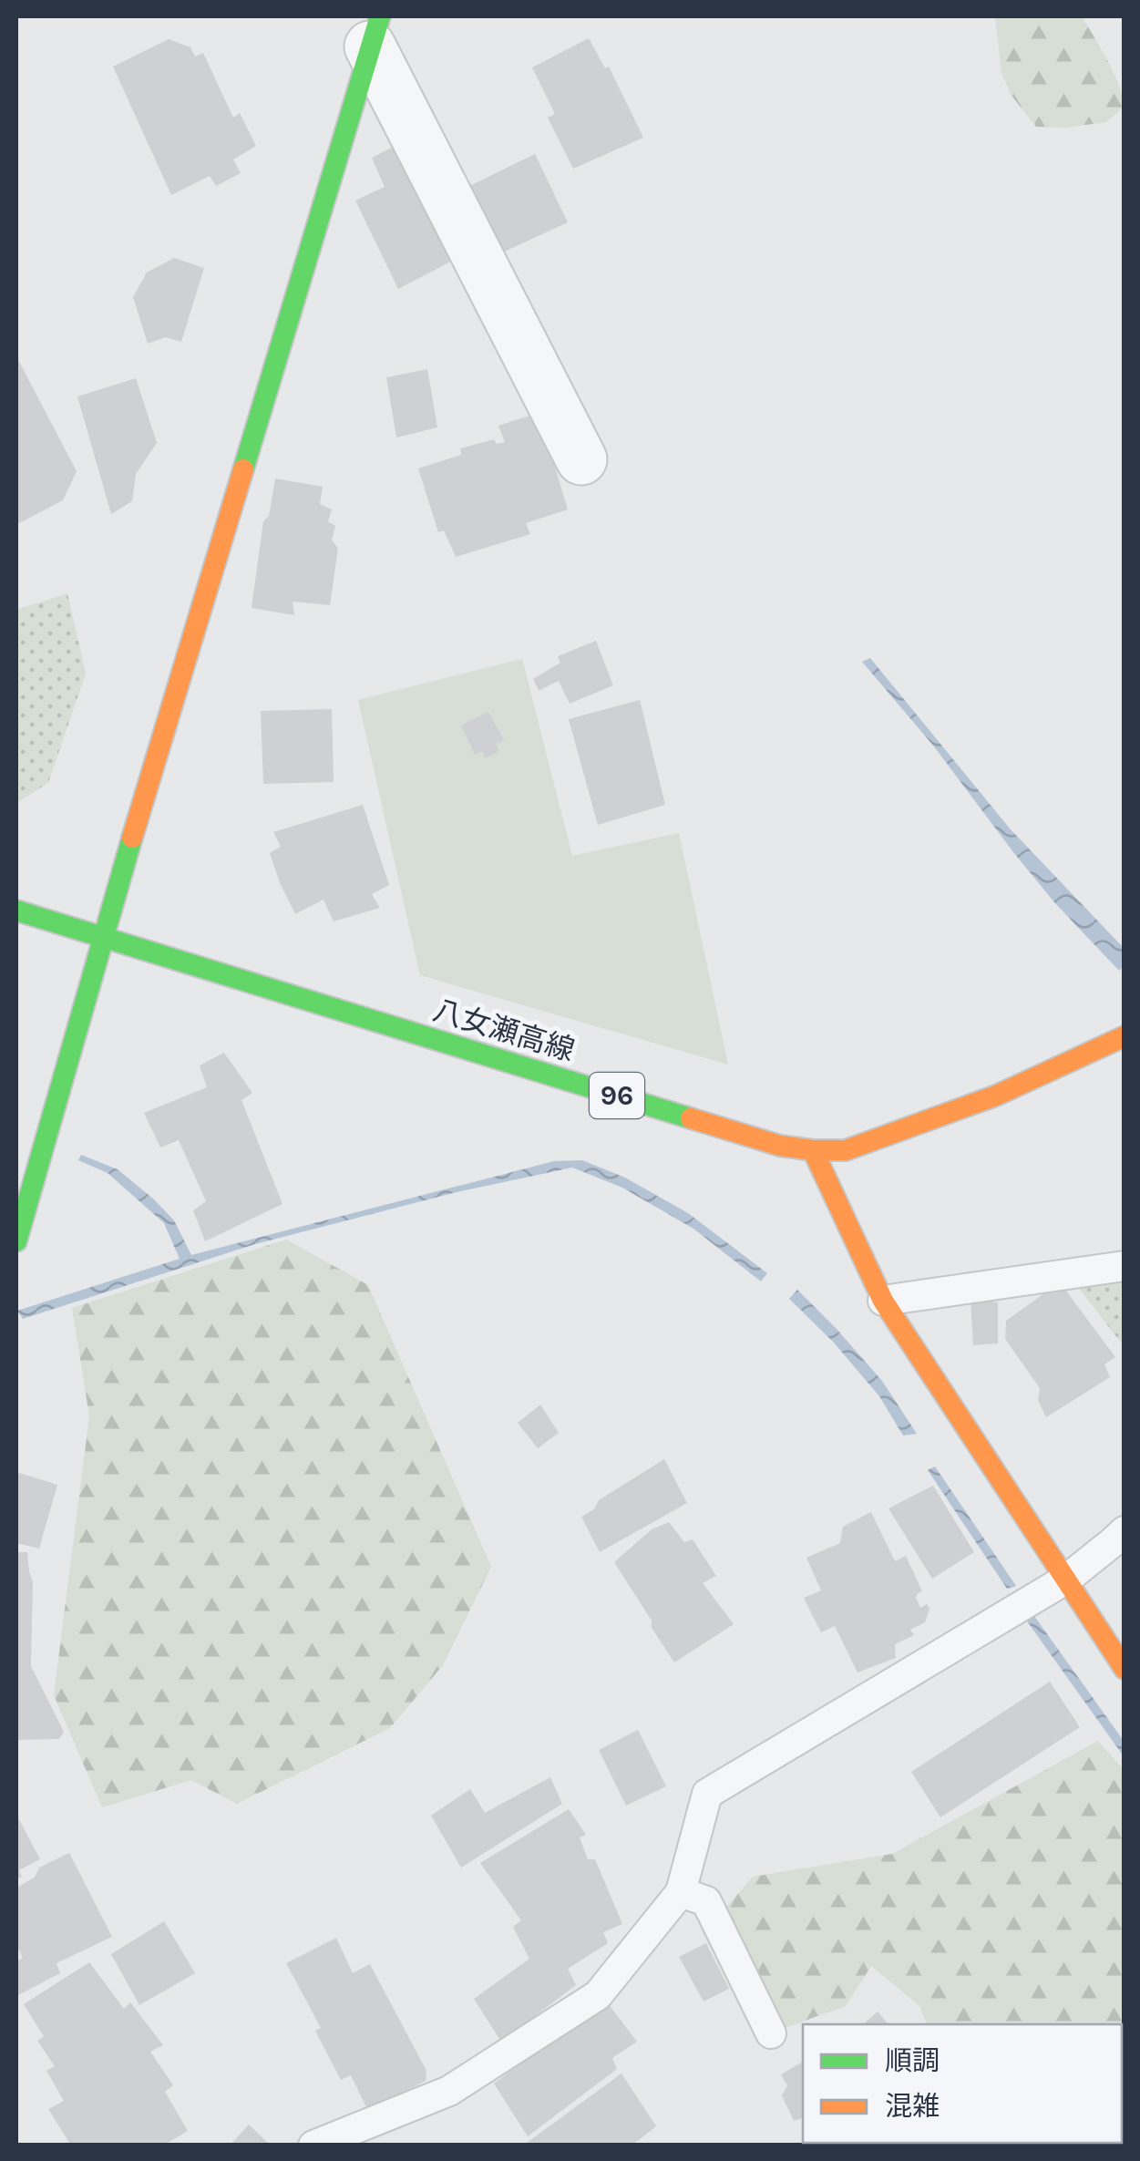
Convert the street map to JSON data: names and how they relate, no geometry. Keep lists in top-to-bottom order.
{
  "streets": {
    "street": ["八女瀬高線", "96"]
  },
  "legend": ["順調", "混雑"]
}
